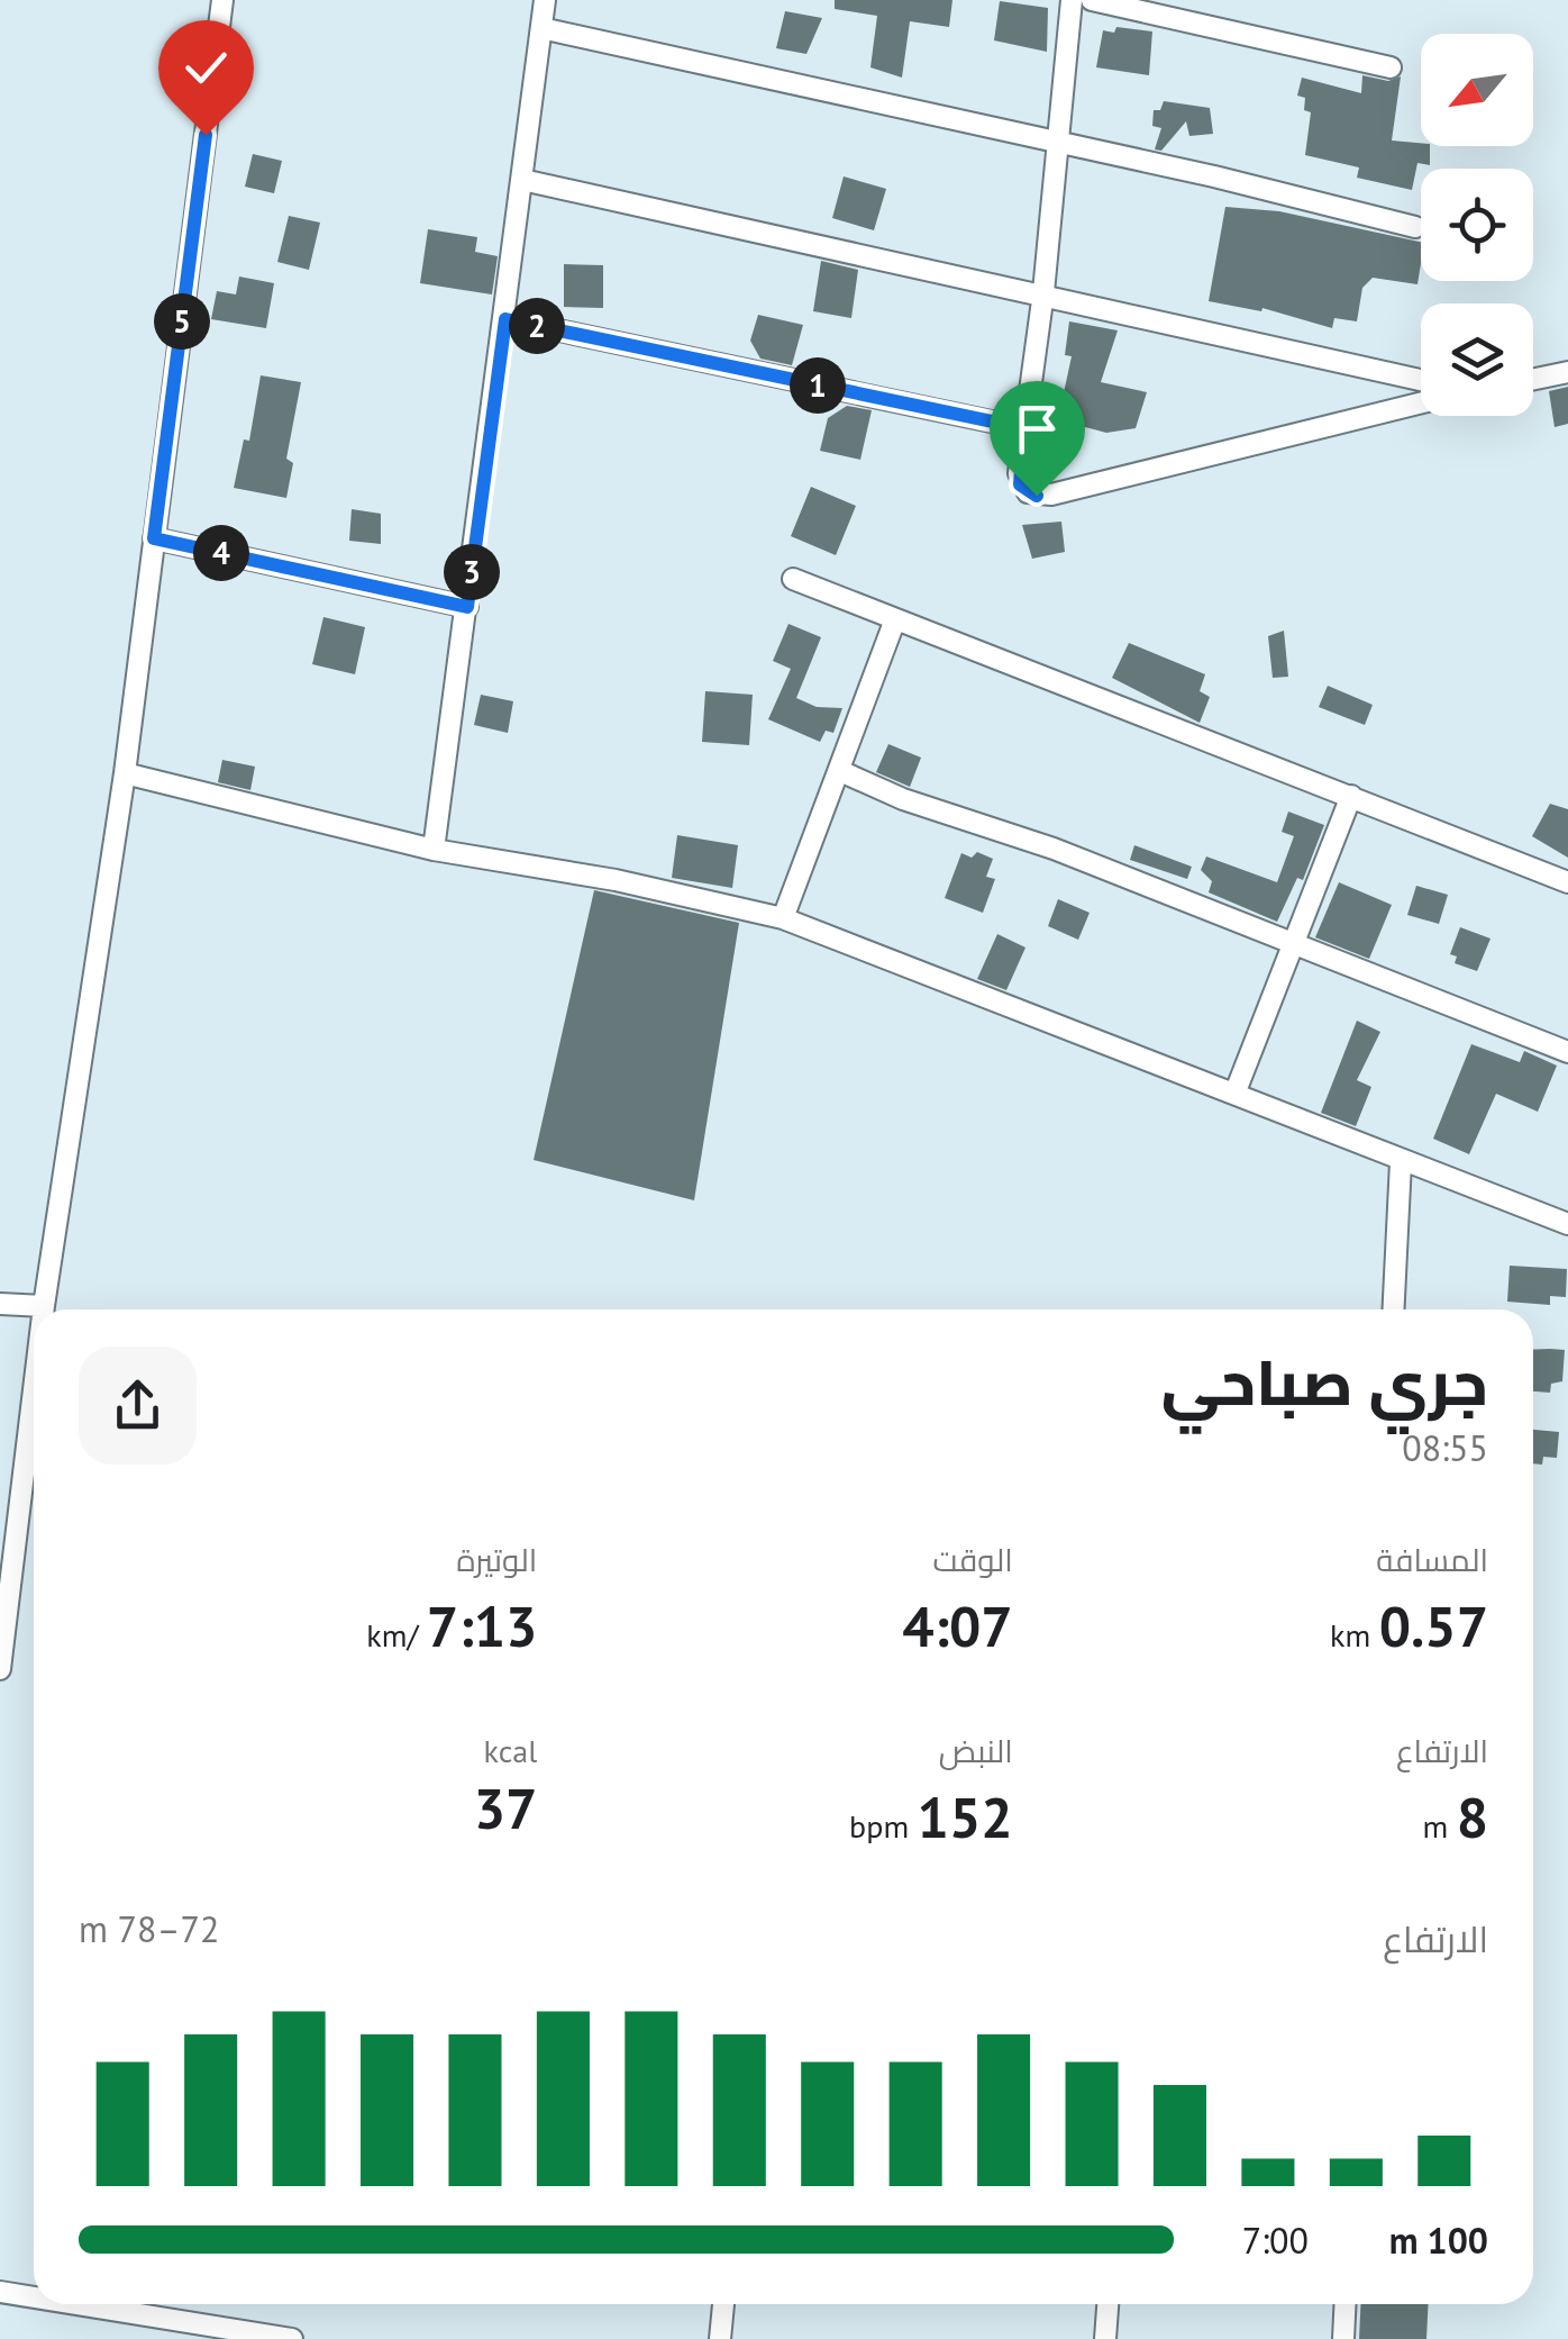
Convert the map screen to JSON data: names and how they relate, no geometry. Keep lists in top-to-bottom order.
{
  "north": "bottom left",
  "page": {
    "pins": [
      "5",
      "2",
      "1",
      "4",
      "3"
    ],
    "heading": ["جري صباحي", "08:55"],
    "stats": [
      ["المسافة", "0.57 km"],
      ["الوقت", "4:07"],
      ["الوتيرة", "7:13 /km"],
      ["الارتفاع", "8 m"],
      ["النبض", "152 bpm"],
      ["kcal", "37"]
    ],
    "chart": ["الارتفاع", "72–78 m"],
    "list": [
      {
        "name": "100 m",
        "note": "7:00"
      }
    ]
  }
}
